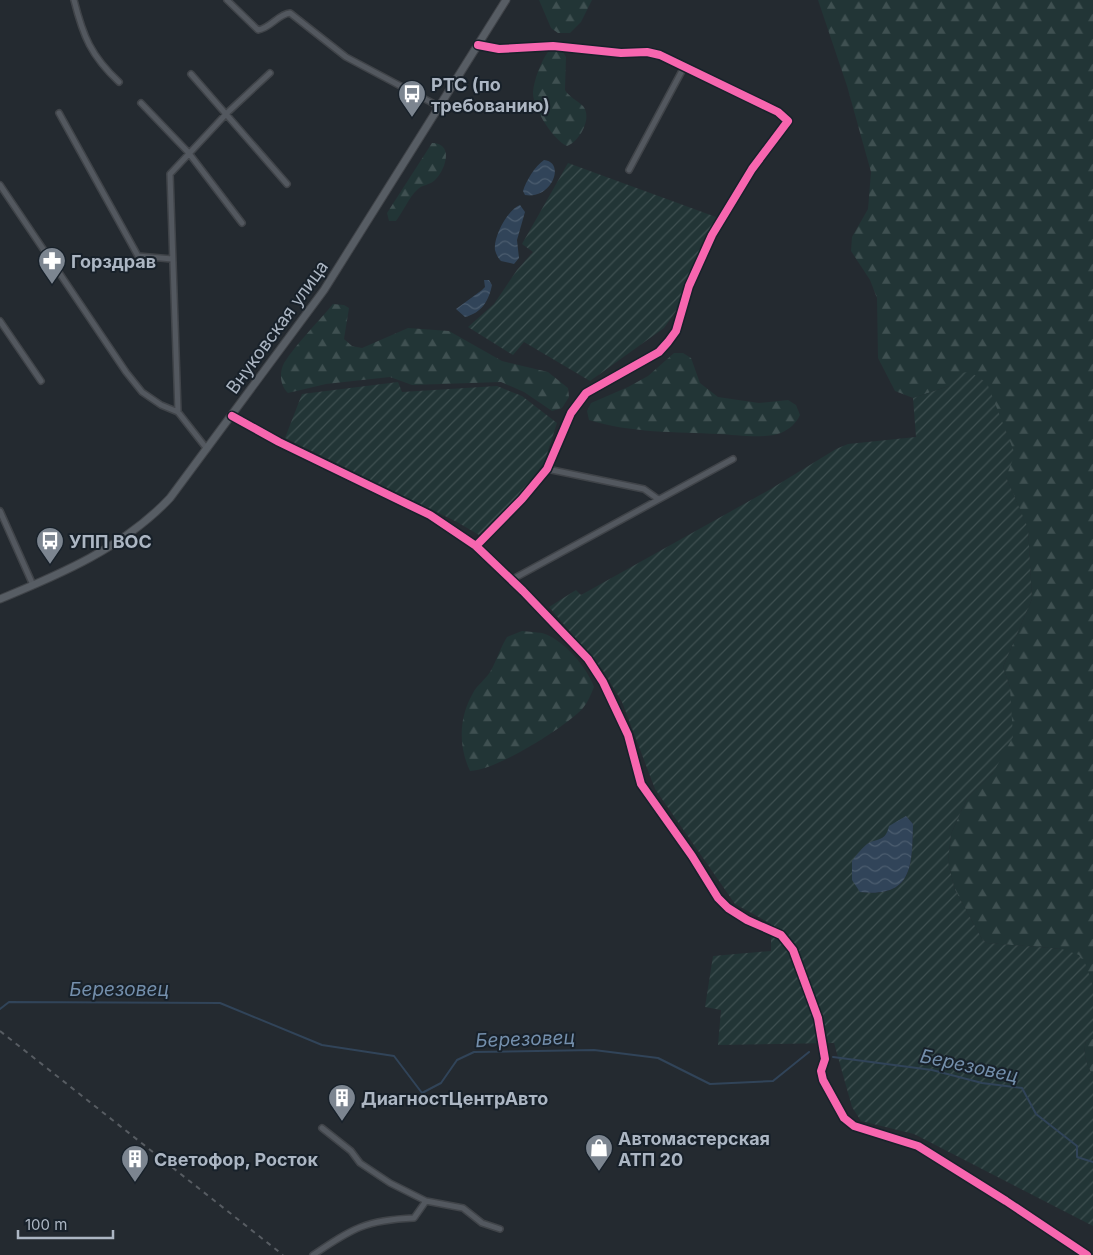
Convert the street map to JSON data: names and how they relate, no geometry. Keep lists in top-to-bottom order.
{
  "streets": {
    "main road": ["Внуковская улица"]
  },
  "water": ["Березовец"],
  "places": {
    "bus stop": ["РТС (по требованию)", "УПП ВОС"],
    "pharmacy": ["Горздрав"],
    "building": ["ДиагностЦентрАвто", "Светофор, Росток"],
    "shop": ["Автомастерская АТП 20"]
  },
  "scale_bar": "100 m"
}
